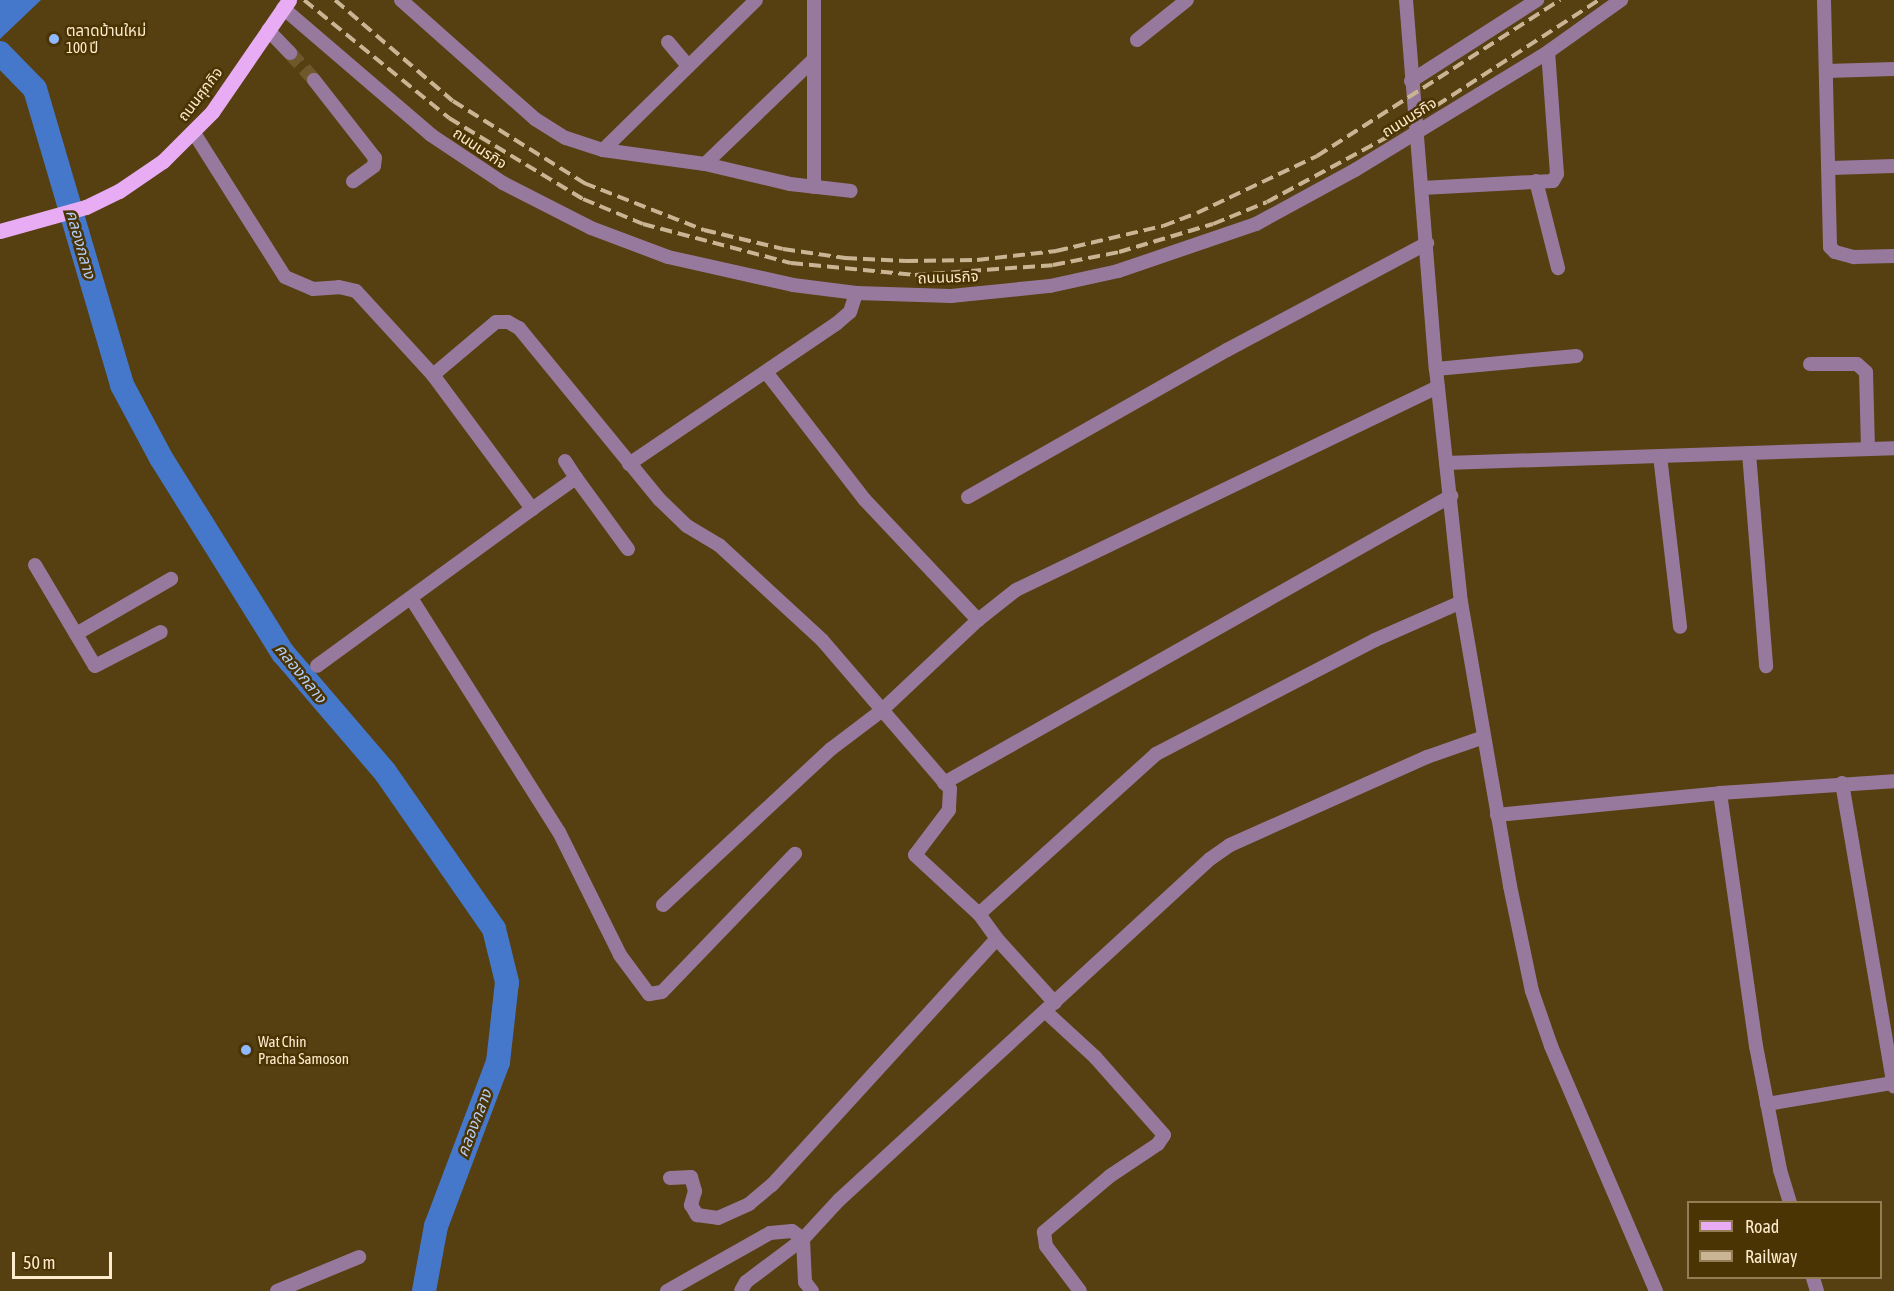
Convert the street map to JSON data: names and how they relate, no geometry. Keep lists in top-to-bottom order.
{
  "streets": {
    "main road": ["ถนนศุภกิจ"],
    "street": ["ถนนนรกิจ"]
  },
  "crossings": [
    ["ถนนศุภกิจ", "ถนนนรกิจ"]
  ],
  "water": ["คลองกลาง"],
  "places": ["ตลาดบ้านใหม่ 100 ปี", "Wat Chin Pracha Samoson"],
  "legend": ["Road", "Railway"],
  "scale_bar": "50 m"
}
